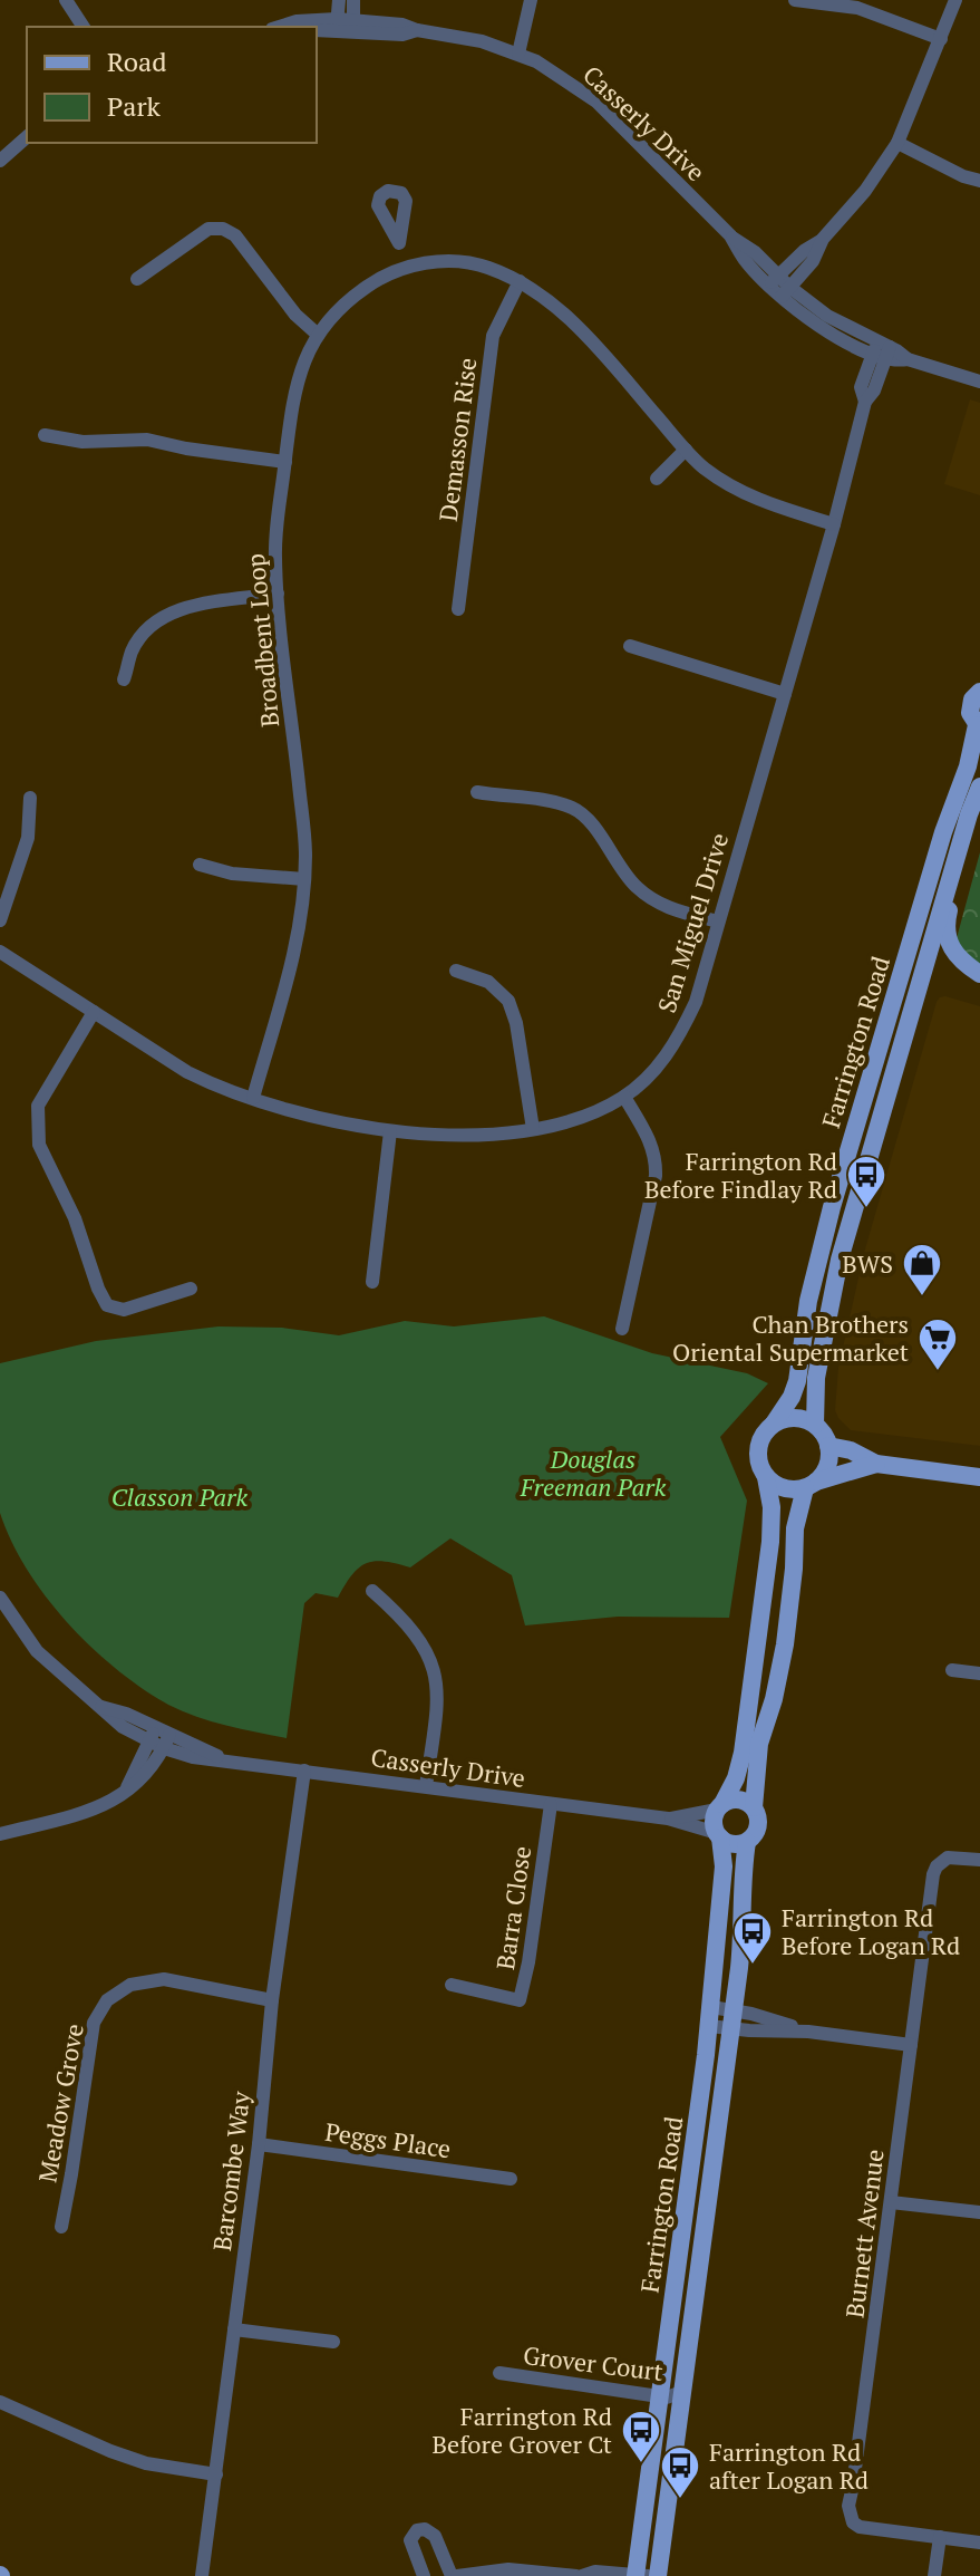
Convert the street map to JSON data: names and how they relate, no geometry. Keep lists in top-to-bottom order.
{
  "streets": {
    "main road": ["Farrington Road"],
    "street": [
      "Casserly Drive",
      "Demasson Rise",
      "Broadbent Loop",
      "San Miguel Drive",
      "Barra Close",
      "Meadow Grove",
      "Peggs Place",
      "Barcombe Way",
      "Burnett Avenue",
      "Grover Court"
    ]
  },
  "crossings": [
    ["Casserly Drive", "San Miguel Drive"],
    ["Casserly Drive", "Farrington Road"],
    ["Casserly Drive", "Barra Close"],
    ["Casserly Drive", "Barcombe Way"],
    ["Demasson Rise", "Broadbent Loop"],
    ["Broadbent Loop", "San Miguel Drive"],
    ["Farrington Road", "Grover Court"],
    ["Meadow Grove", "Barcombe Way"],
    ["Peggs Place", "Barcombe Way"]
  ],
  "parks": ["Douglas Freeman Park", "Classon Park"],
  "places": {
    "bus stop": [
      "Farrington Rd Before Findlay Rd",
      "Farrington Rd Before Logan Rd",
      "Farrington Rd Before Grover Ct",
      "Farrington Rd after Logan Rd"
    ],
    "shop": ["BWS"],
    "supermarket": ["Chan Brothers Oriental Supermarket"]
  },
  "legend": ["Road", "Park"]
}
